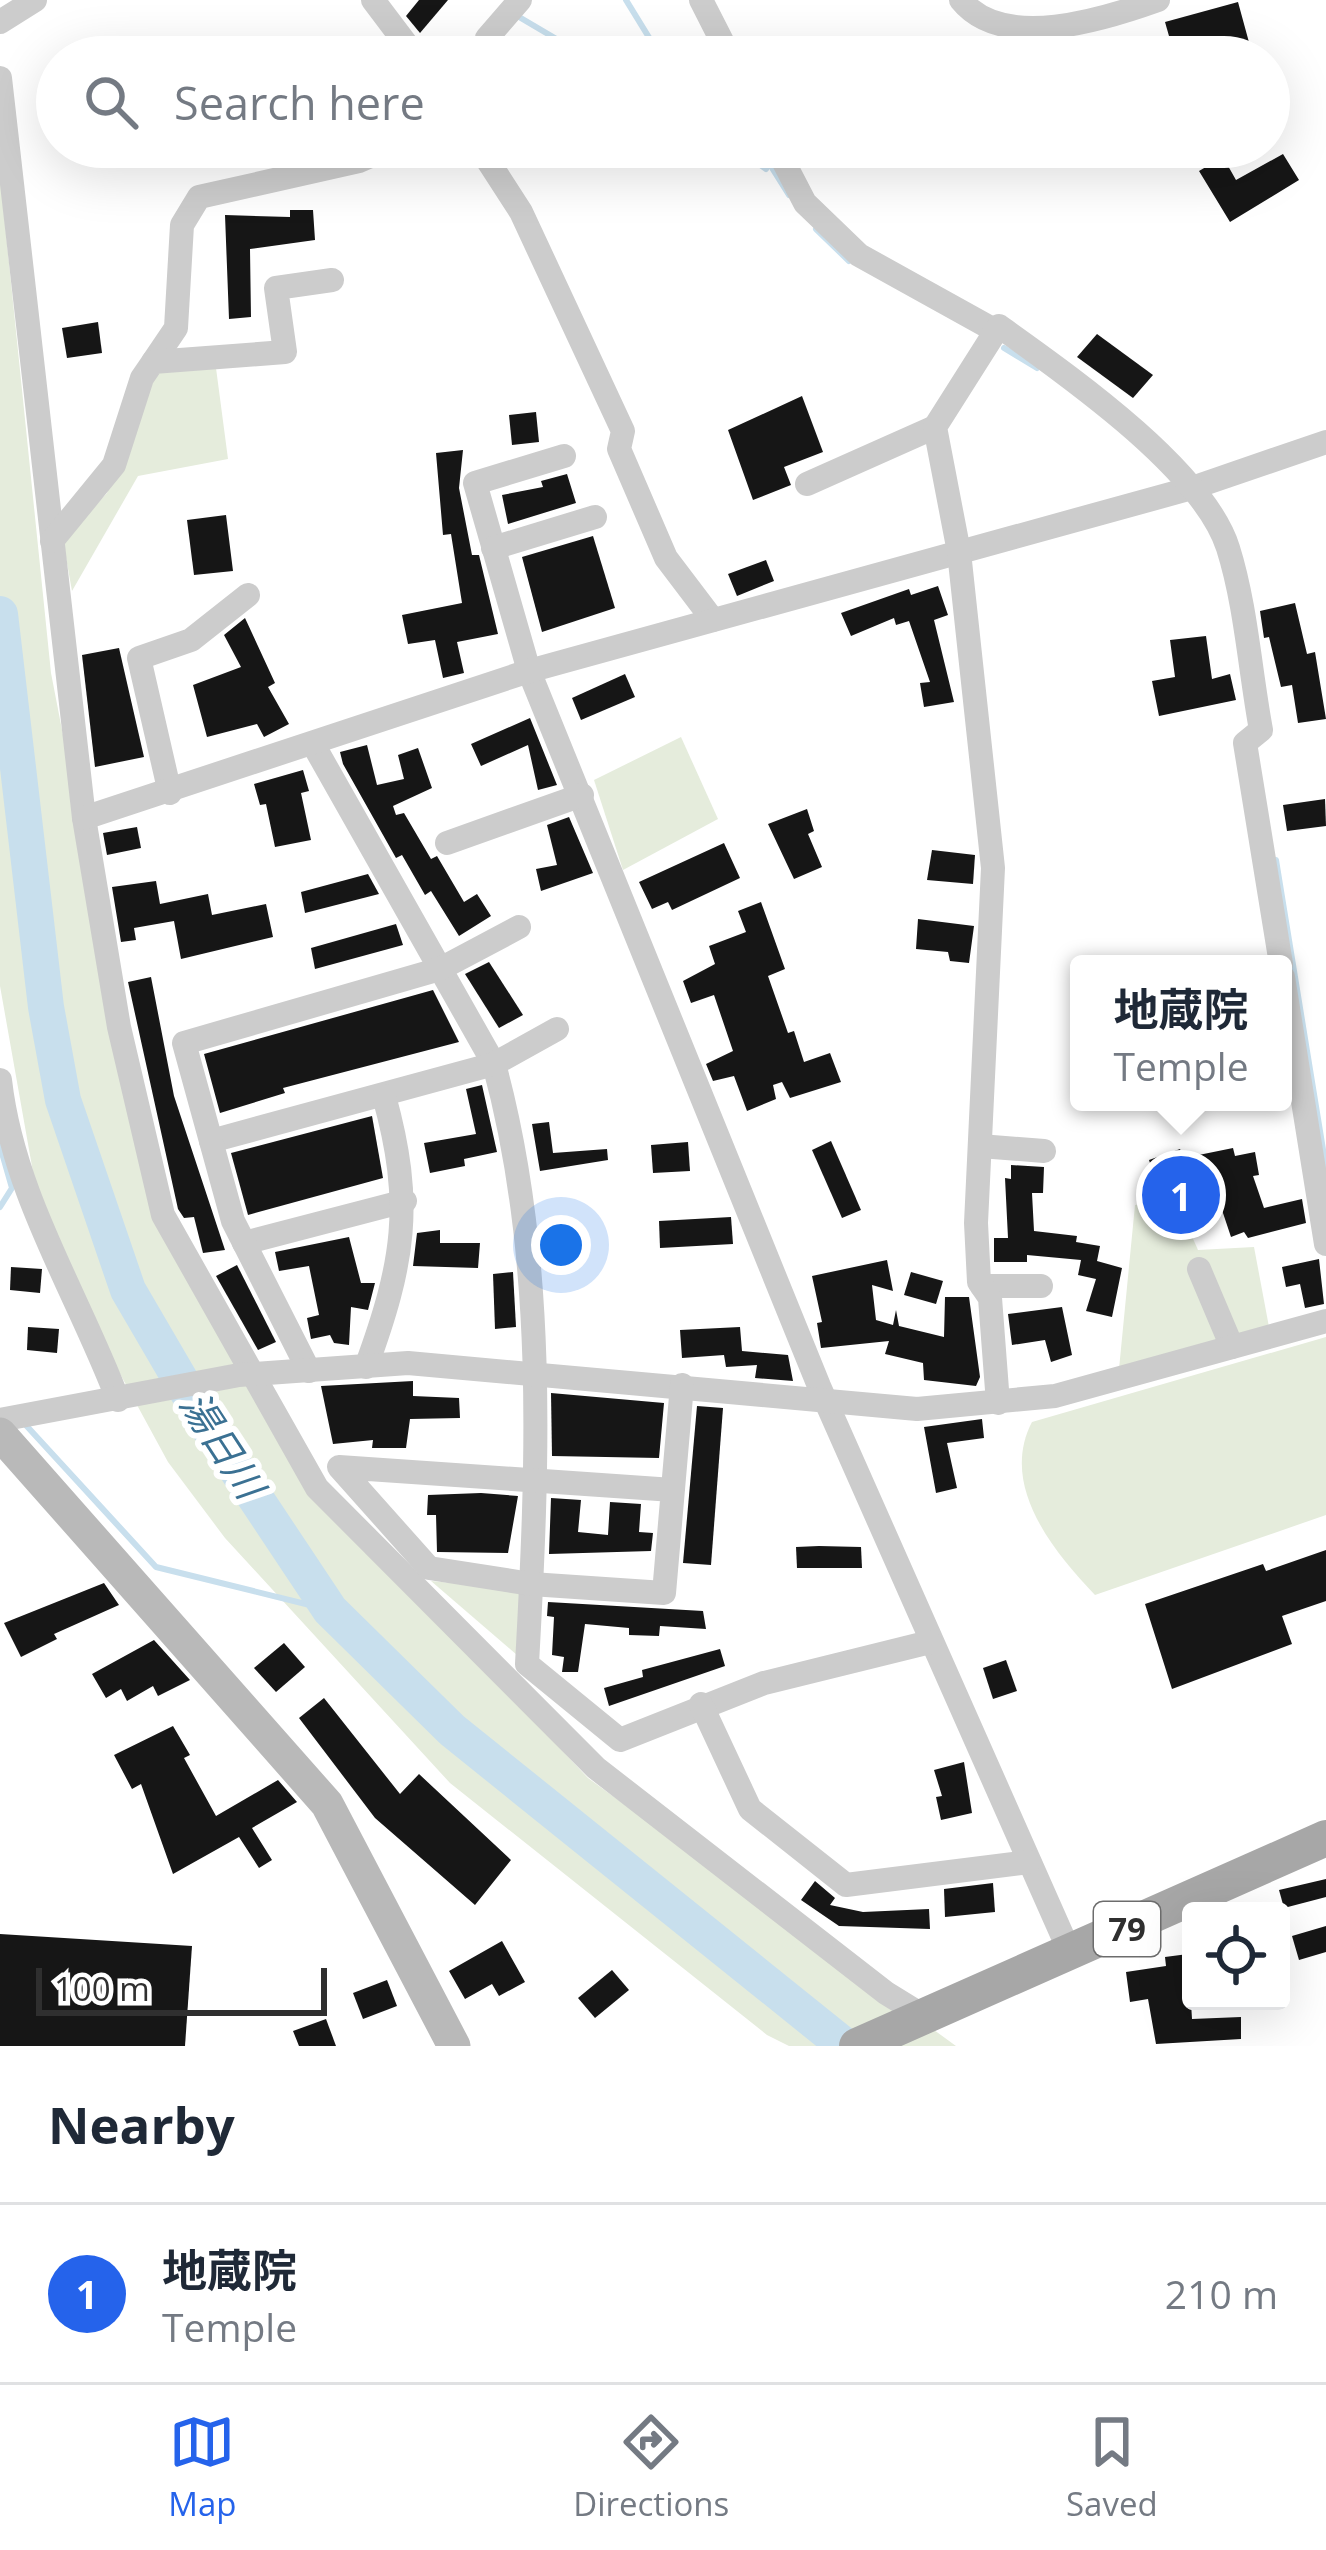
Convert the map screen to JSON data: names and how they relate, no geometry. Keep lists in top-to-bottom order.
{
  "streets": {
    "main road": ["79"]
  },
  "water": ["湯日川"],
  "scale_bar": "100 m",
  "page": {
    "search": "Search here",
    "popup": ["地蔵院", "Temple"],
    "pins": "1",
    "scale": "100 m",
    "heading": "Nearby",
    "list": [
      {
        "mark": "1",
        "name": "地蔵院",
        "note": "Temple",
        "value": "210 m"
      }
    ],
    "nav": ["Map", "Directions", "Saved"]
  }
}
